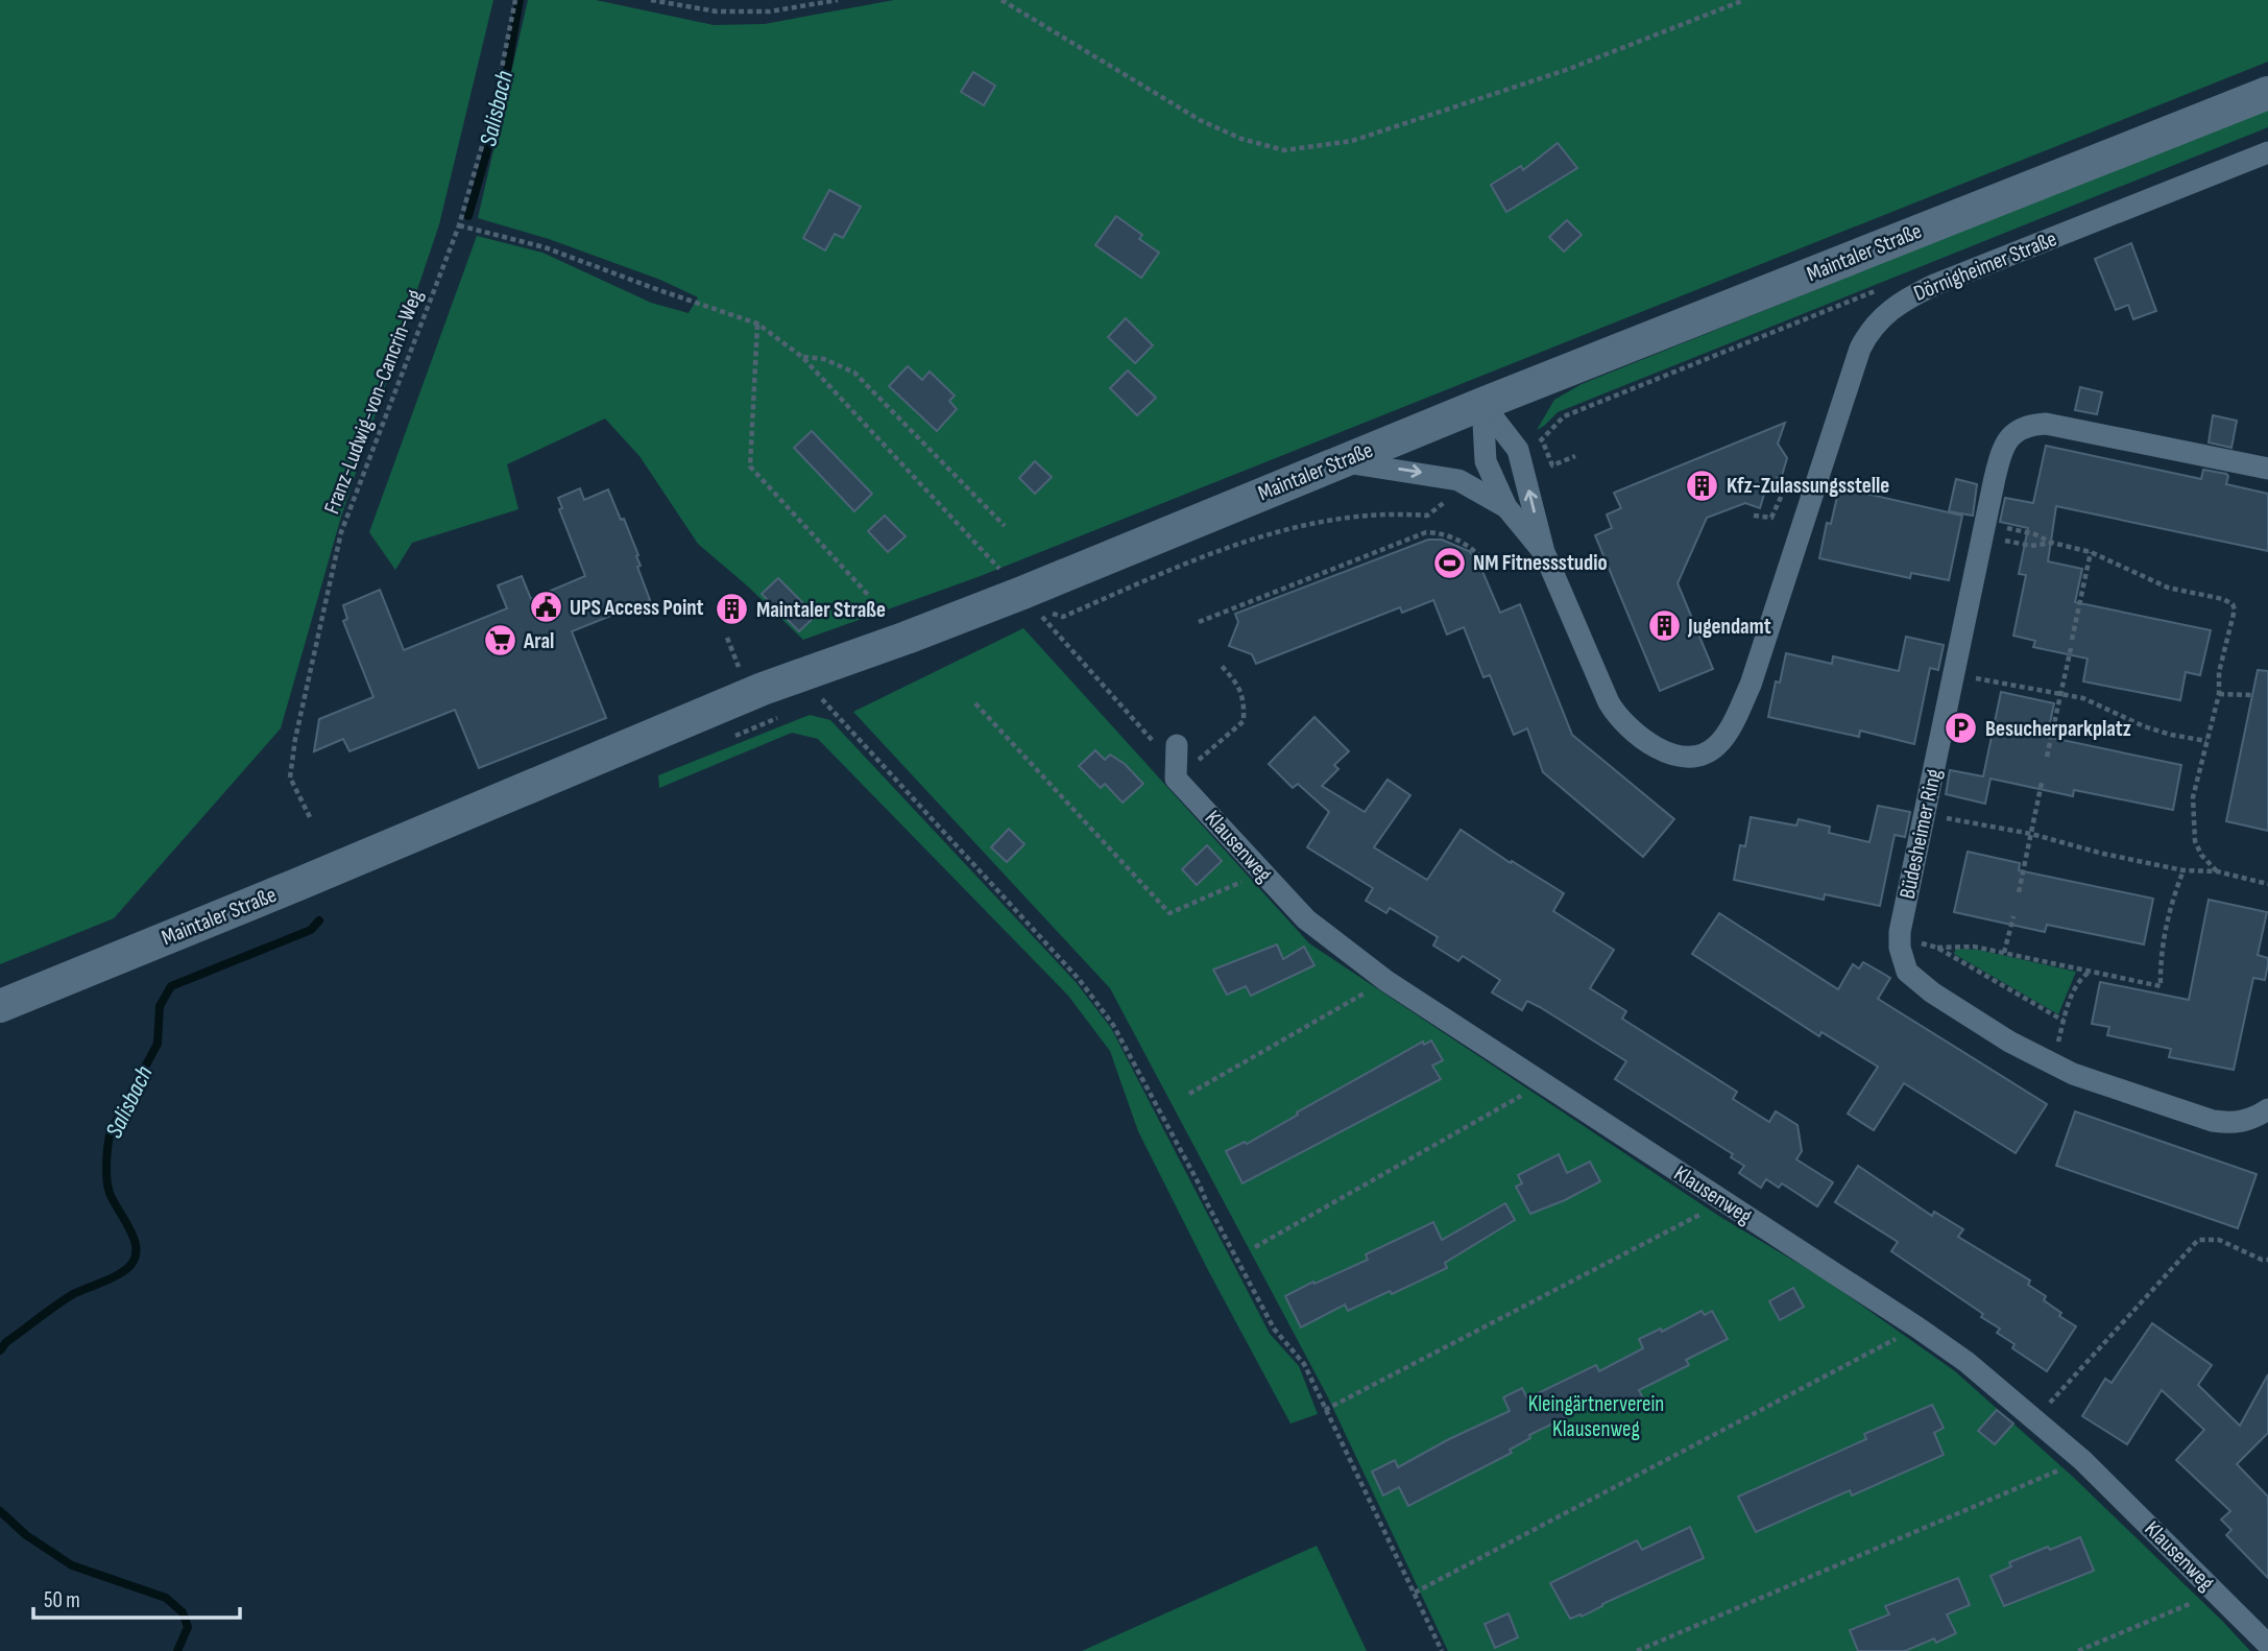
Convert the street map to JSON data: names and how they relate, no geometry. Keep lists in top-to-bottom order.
{
  "streets": {
    "main road": ["Maintaler Straße"],
    "street": ["Dörnigheimer Straße", "Büdesheimer Ring", "Klausenweg"],
    "path": ["Franz-Ludwig-von-Cancrin-Weg"]
  },
  "crossings": [
    ["Maintaler Straße", "Dörnigheimer Straße"]
  ],
  "water": ["Salisbach"],
  "parks": ["Kleingärtnerverein Klausenweg"],
  "places": {
    "building": ["Kfz-Zulassungsstelle", "Maintaler Straße", "Jugendamt"],
    "sports": ["NM Fitnessstudio"],
    "public building": ["UPS Access Point"],
    "supermarket": ["Aral"],
    "parking": ["Besucherparkplatz"]
  },
  "scale_bar": "50 m"
}
